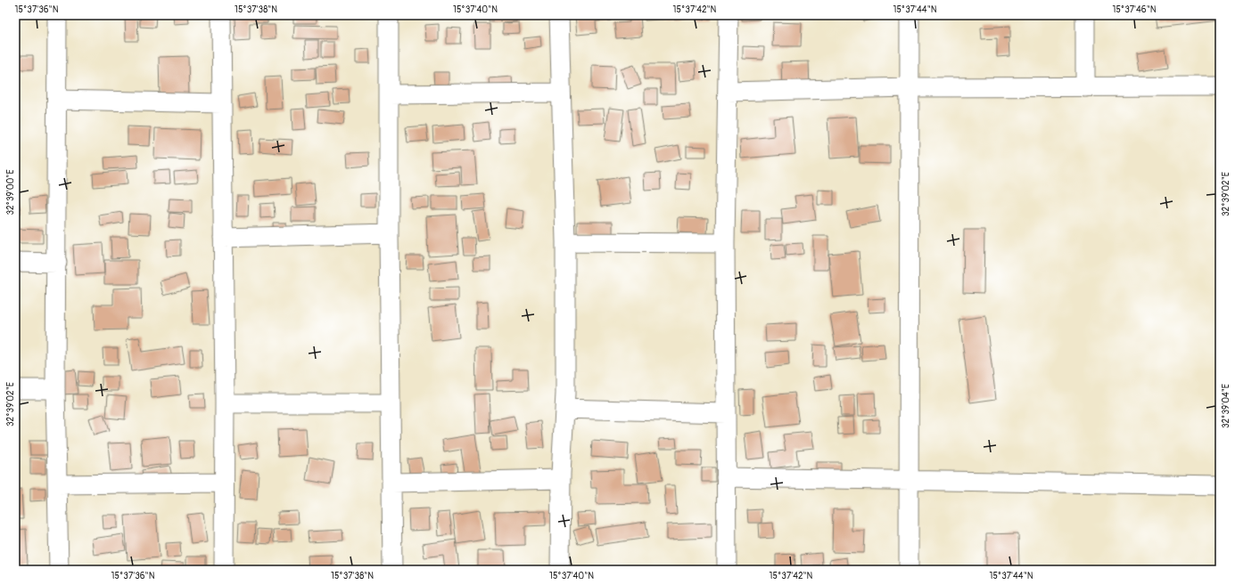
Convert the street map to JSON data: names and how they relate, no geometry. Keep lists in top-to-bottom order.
{
  "coordinates": [
    "15°37'36\"N",
    "15°37'38\"N",
    "15°37'40\"N",
    "15°37'42\"N",
    "15°37'44\"N",
    "15°37'46\"N",
    "32°39'00\"E",
    "32°39'02\"E",
    "32°39'04\"E"
  ]
}
